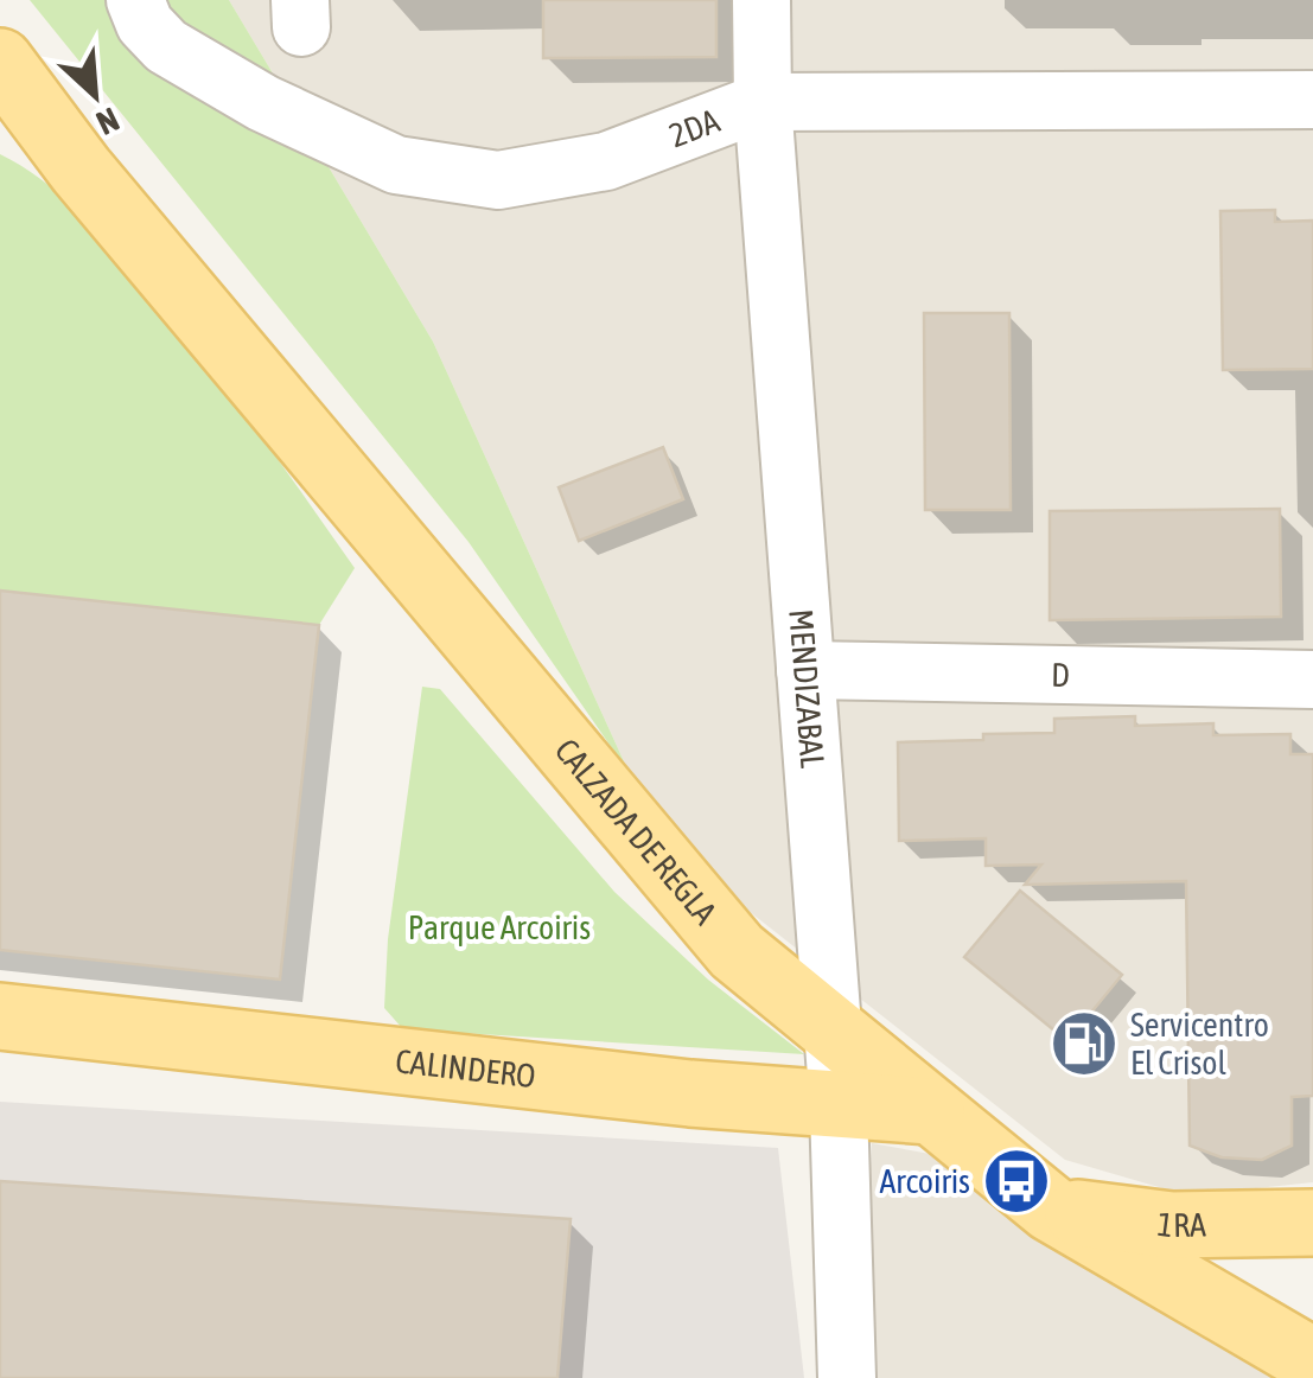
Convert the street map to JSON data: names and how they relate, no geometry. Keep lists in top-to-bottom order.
{
  "streets": {
    "main road": ["CALZADA DE REGLA", "CALINDERO", "1RA"],
    "street": ["2DA", "D", "MENDIZABAL"]
  },
  "crossings": [
    ["2DA", "MENDIZABAL"],
    ["D", "MENDIZABAL"],
    ["MENDIZABAL", "CALZADA DE REGLA"],
    ["MENDIZABAL", "CALINDERO"],
    ["CALZADA DE REGLA", "CALINDERO"],
    ["CALZADA DE REGLA", "1RA"]
  ],
  "parks": ["Parque Arcoiris"],
  "places": {
    "fuel station": ["Servicentro El Crisol"],
    "bus stop": ["Arcoiris"]
  },
  "north": "bottom right"
}
